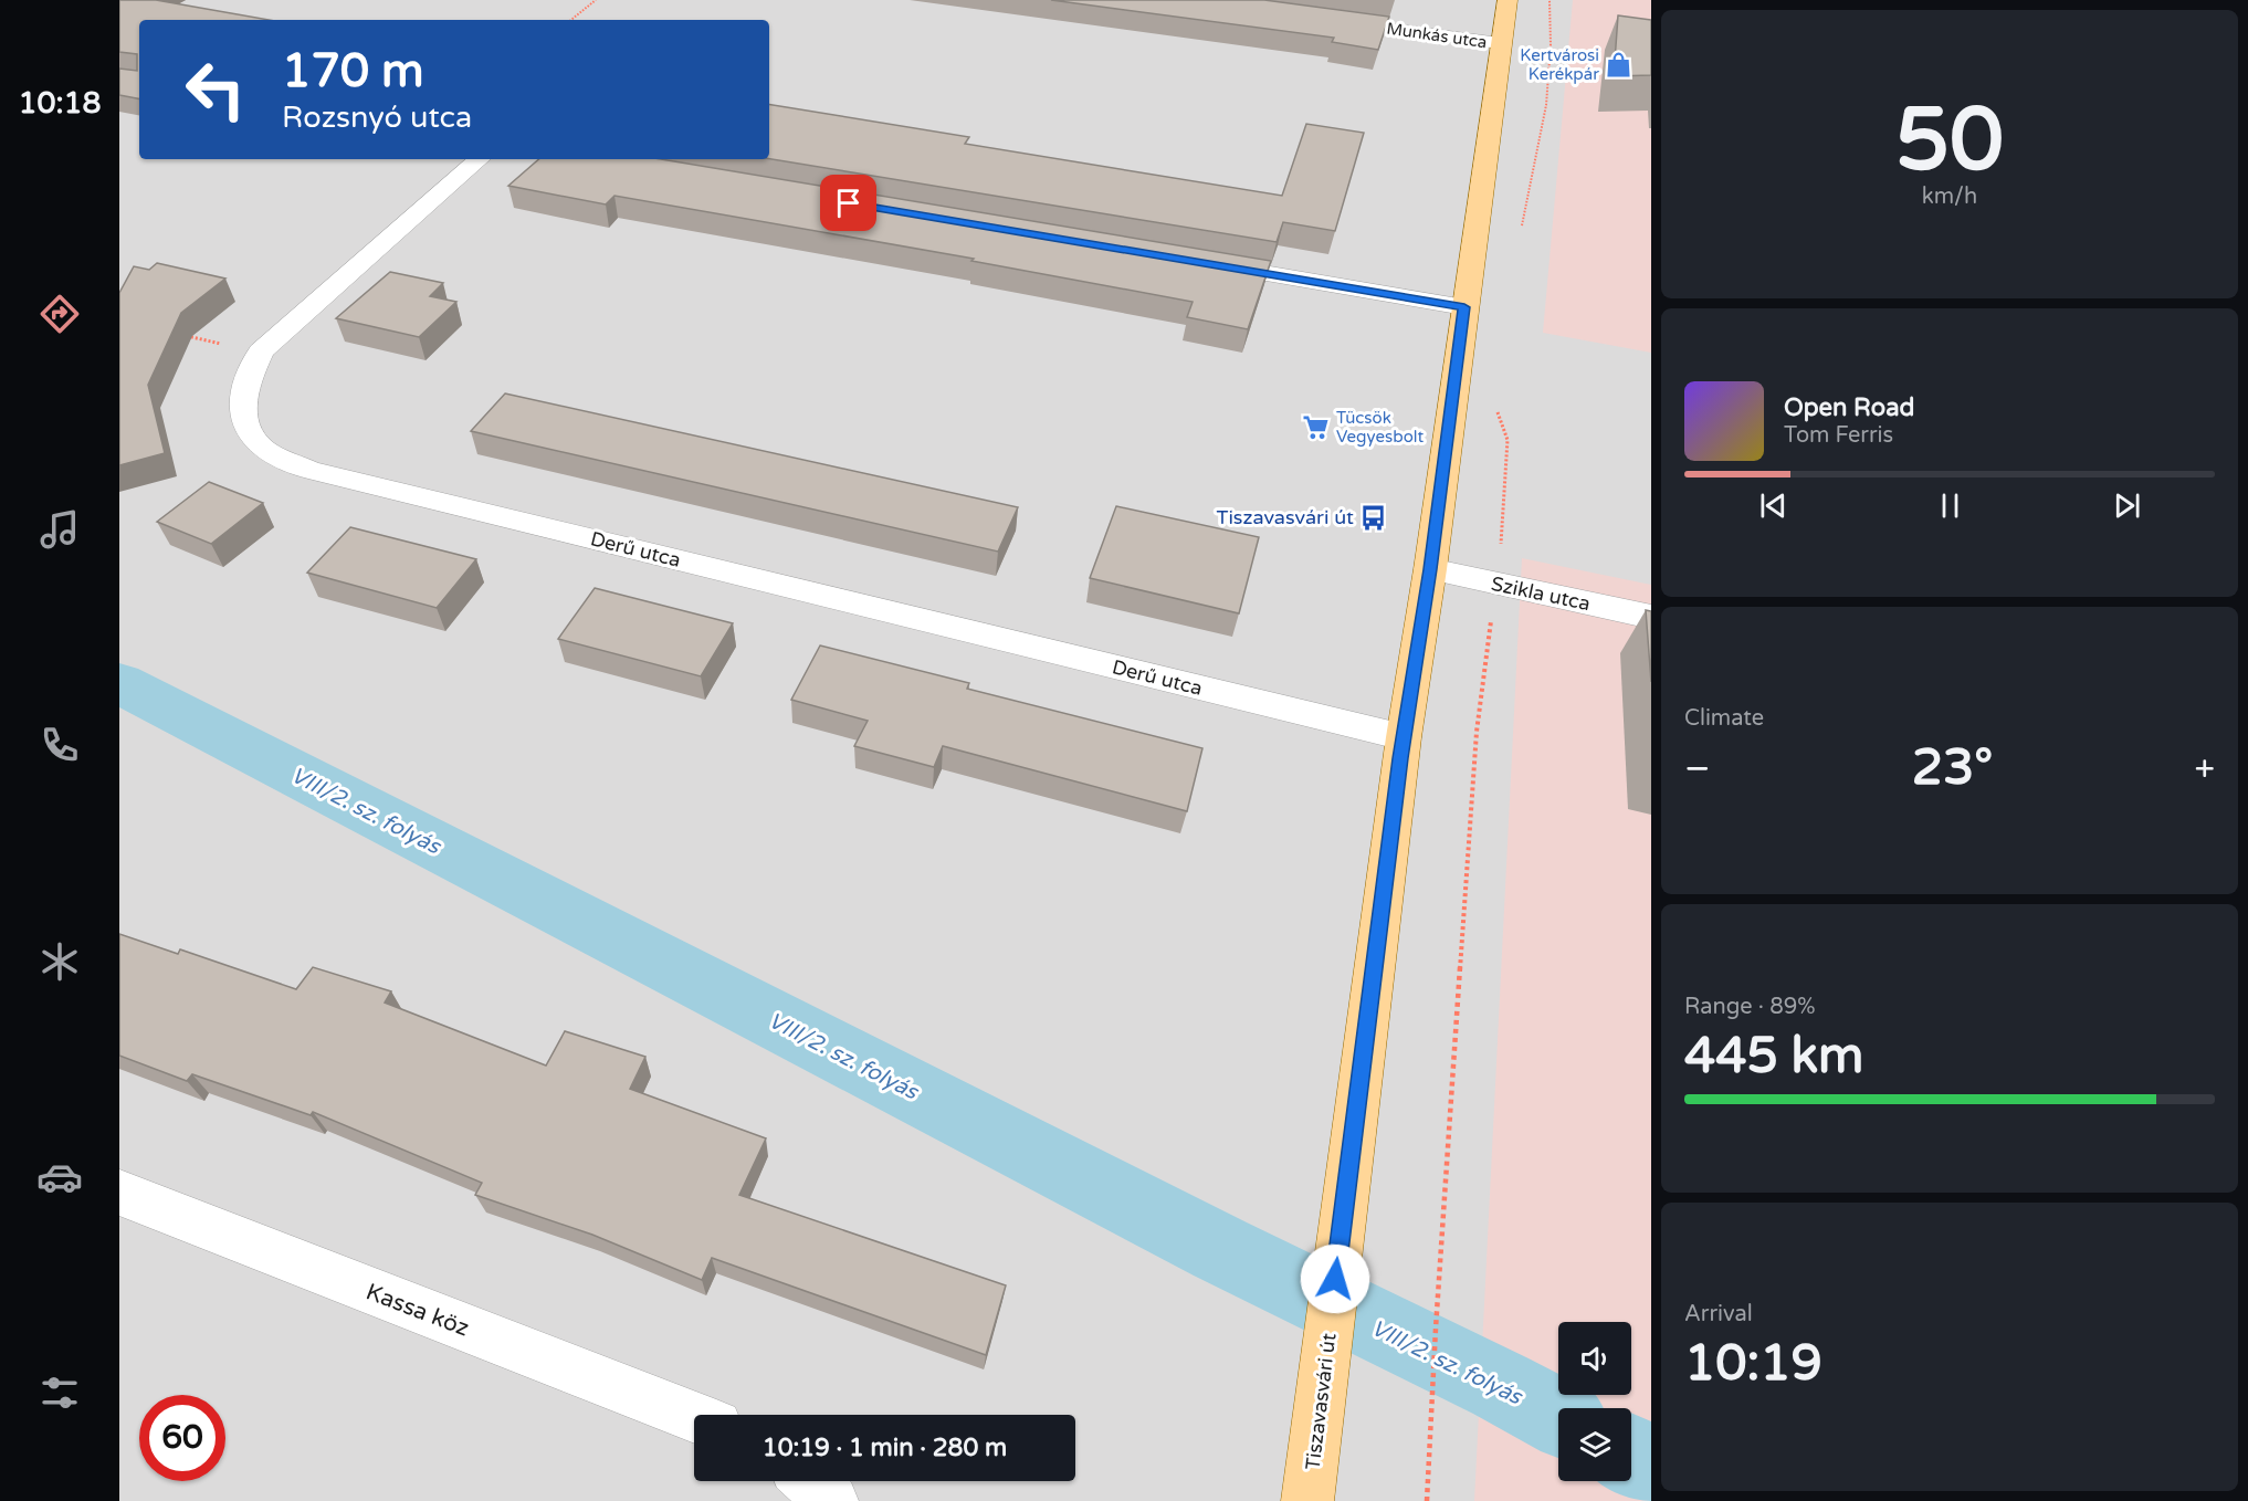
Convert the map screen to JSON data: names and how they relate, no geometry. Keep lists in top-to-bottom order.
{
  "streets": {
    "main road": ["Tiszavasvári út"],
    "street": [
      "Munkás utca",
      "Derű utca",
      "Szikla utca",
      "Kassa köz"
    ]
  },
  "crossings": [
    ["Munkás utca", "Tiszavasvári út"],
    ["Derű utca", "Tiszavasvári út"],
    ["Szikla utca", "Tiszavasvári út"]
  ],
  "water": ["VIII/2. sz. folyás"],
  "places": {
    "shop": ["Kertvárosi Kerékpár"],
    "supermarket": ["Tücsök Vegyesbolt"],
    "bus stop": ["Tiszavasvári út"]
  },
  "page": {
    "tabs": "10:18",
    "tile": [
      ["50", "km/h"],
      "Climate",
      ["Range · 89%", "445 km"],
      ["Arrival", "10:19"]
    ],
    "turn": ["170 m", "Rozsnyó utca"],
    "song": ["Open Road", "Tom Ferris"],
    "heat": ["−", "23°", "+"],
    "limit": "60",
    "trip": "10:19 · 1 min · 280 m"
  }
}
